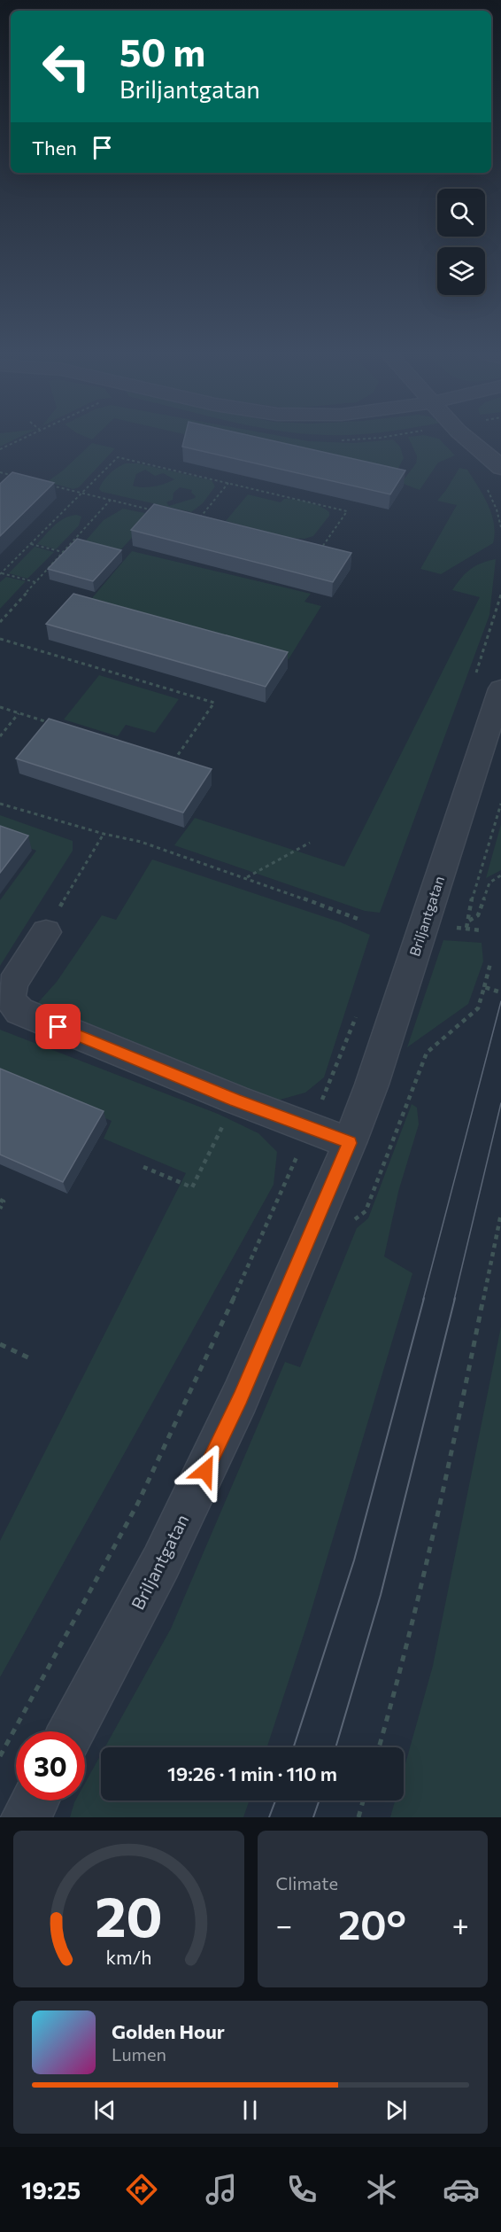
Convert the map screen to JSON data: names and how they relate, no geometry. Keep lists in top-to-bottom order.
{
  "streets": {
    "street": ["Briljantgatan"]
  },
  "page": {
    "turn": ["50 m", "Briljantgatan"],
    "then": "Then",
    "limit": "30",
    "trip": "19:26 · 1 min · 110 m",
    "tile": "Climate",
    "heat": ["−", "20°", "+"],
    "song": ["Golden Hour", "Lumen"],
    "tabs": "19:25",
    "gauge": ["20", "km/h"]
  }
}
